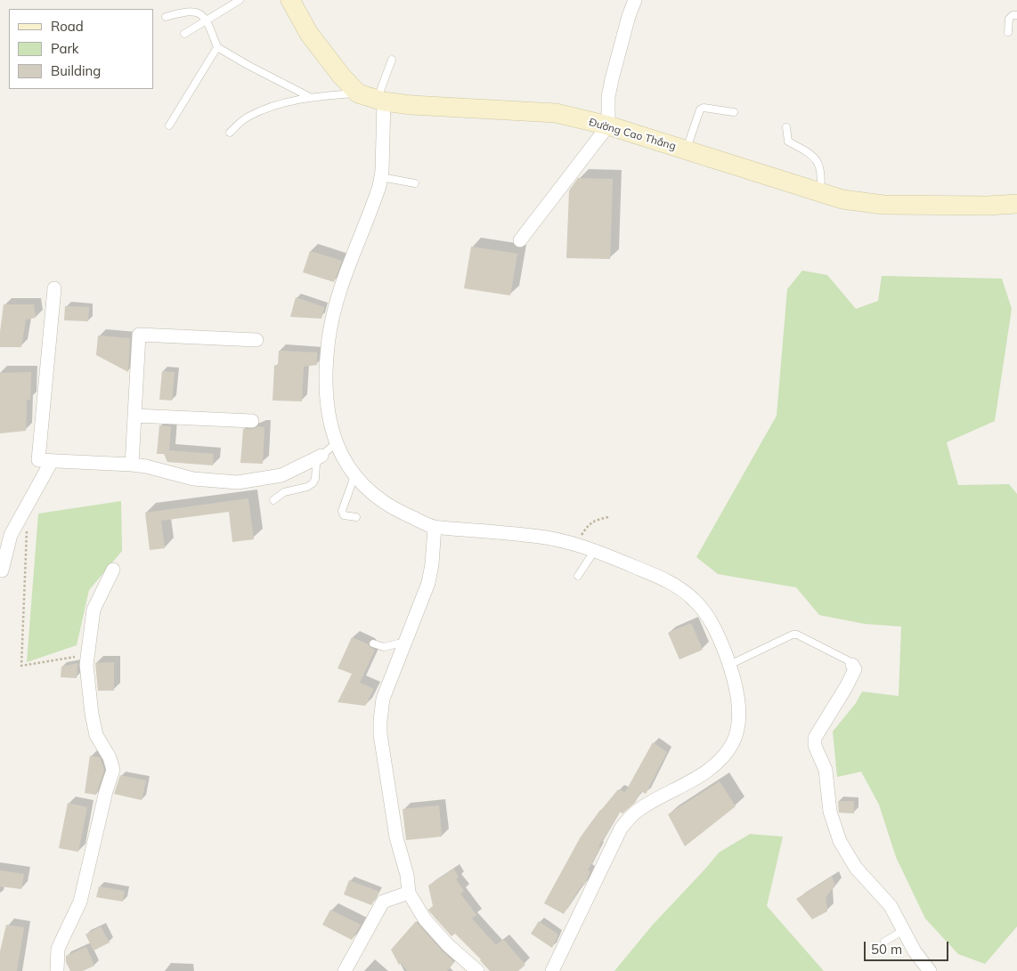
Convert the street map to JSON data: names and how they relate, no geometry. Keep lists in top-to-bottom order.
{
  "streets": {
    "street": ["Đường Cao Thắng"]
  },
  "legend": ["Road", "Park", "Building"],
  "scale_bar": "50 m"
}
